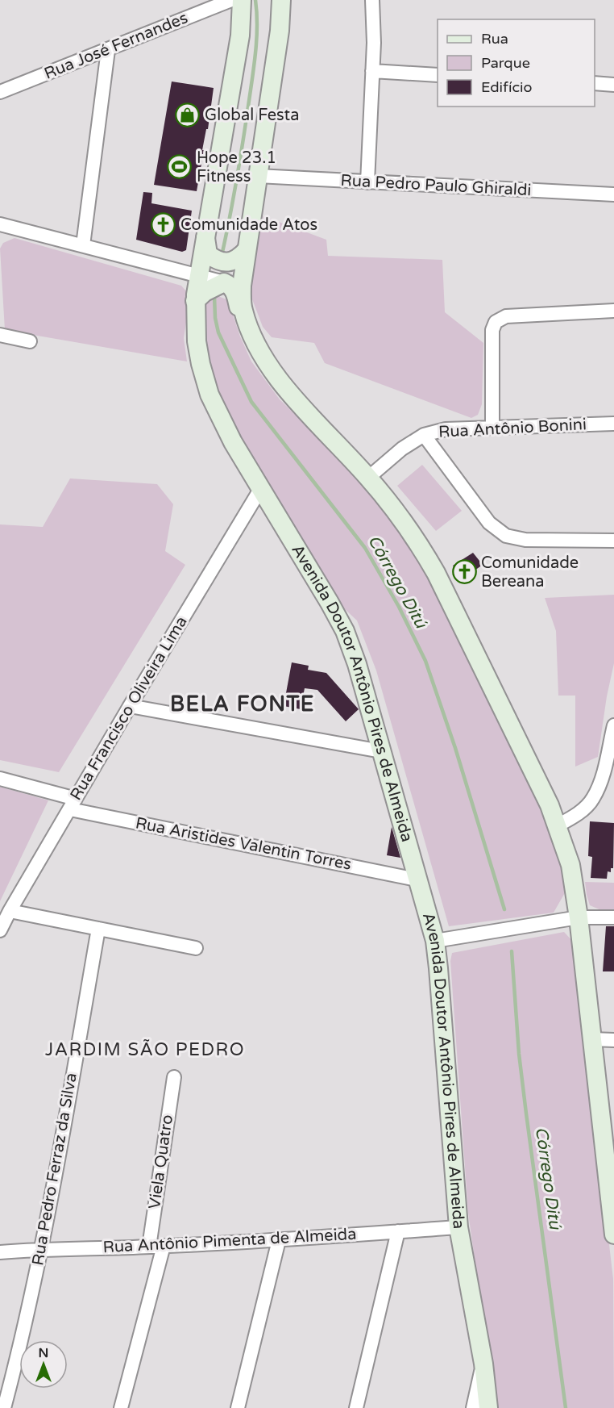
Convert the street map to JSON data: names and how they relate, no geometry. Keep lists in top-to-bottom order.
{
  "streets": {
    "main road": ["Avenida Doutor Antônio Pires de Almeida"],
    "street": [
      "Rua José Fernandes",
      "Rua Pedro Paulo Ghiraldi",
      "Rua Antônio Bonini",
      "Rua Francisco Oliveira Lima",
      "Rua Aristides Valentin Torres",
      "Viela Quatro",
      "Rua Pedro Ferraz da Silva",
      "Rua Antônio Pimenta de Almeida"
    ]
  },
  "crossings": [
    ["Avenida Doutor Antônio Pires de Almeida", "Rua Francisco Oliveira Lima"],
    ["Avenida Doutor Antônio Pires de Almeida", "Rua Aristides Valentin Torres"],
    ["Avenida Doutor Antônio Pires de Almeida", "Rua Antônio Pimenta de Almeida"],
    ["Rua Francisco Oliveira Lima", "Rua Aristides Valentin Torres"],
    ["Viela Quatro", "Rua Antônio Pimenta de Almeida"],
    ["Rua Pedro Ferraz da Silva", "Rua Antônio Pimenta de Almeida"]
  ],
  "districts": ["BELA FONTE", "JARDIM SÃO PEDRO"],
  "water": ["Córrego Ditú"],
  "places": {
    "shop": ["Global Festa"],
    "sports": ["Hope 23.1 Fitness"],
    "church": ["Comunidade Atos", "Comunidade Bereana"]
  },
  "legend": ["Rua", "Parque", "Edifício"],
  "north": "top"
}
